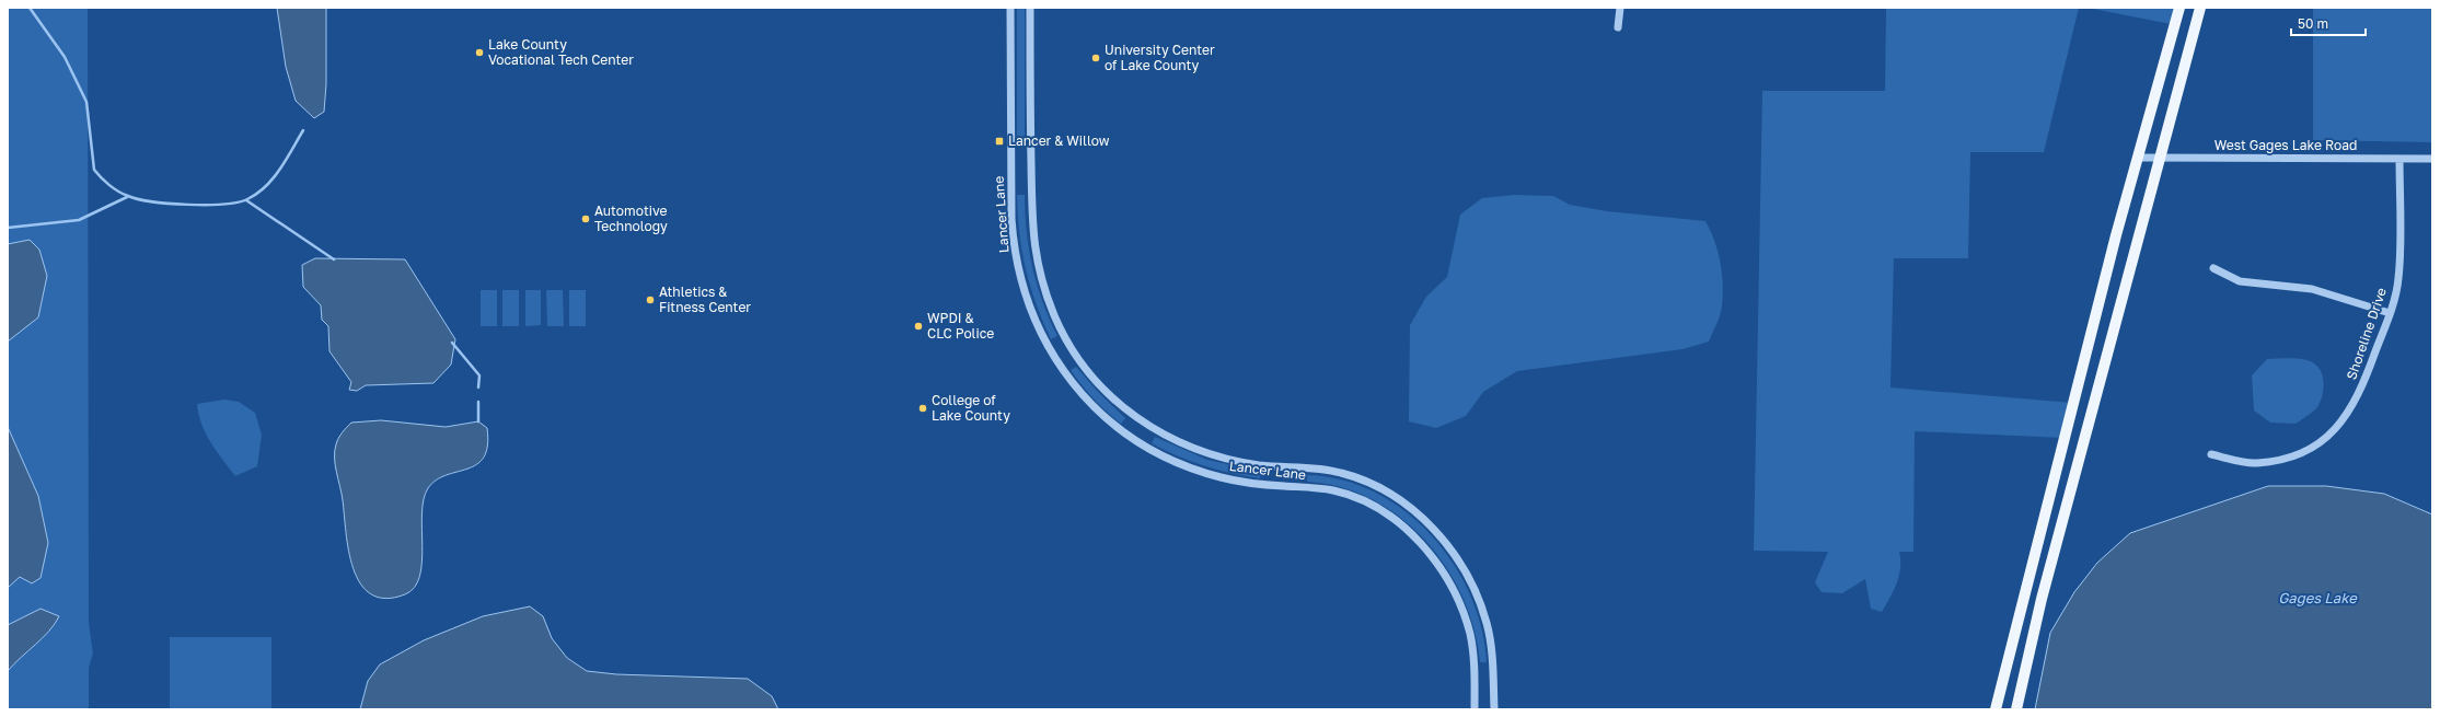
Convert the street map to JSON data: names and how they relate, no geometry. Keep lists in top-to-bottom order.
{
  "streets": {
    "street": ["West Gages Lake Road", "Lancer Lane", "Shoreline Drive"]
  },
  "crossings": [
    ["West Gages Lake Road", "Shoreline Drive"]
  ],
  "water": ["Gages Lake"],
  "places": {
    "other": [
      "Lake County Vocational Tech Center",
      "University Center of Lake County",
      "Automotive Technology",
      "Athletics & Fitness Center",
      "WPDI & CLC Police",
      "College of Lake County"
    ],
    "transit": ["Lancer & Willow"]
  },
  "scale_bar": "50 m"
}
